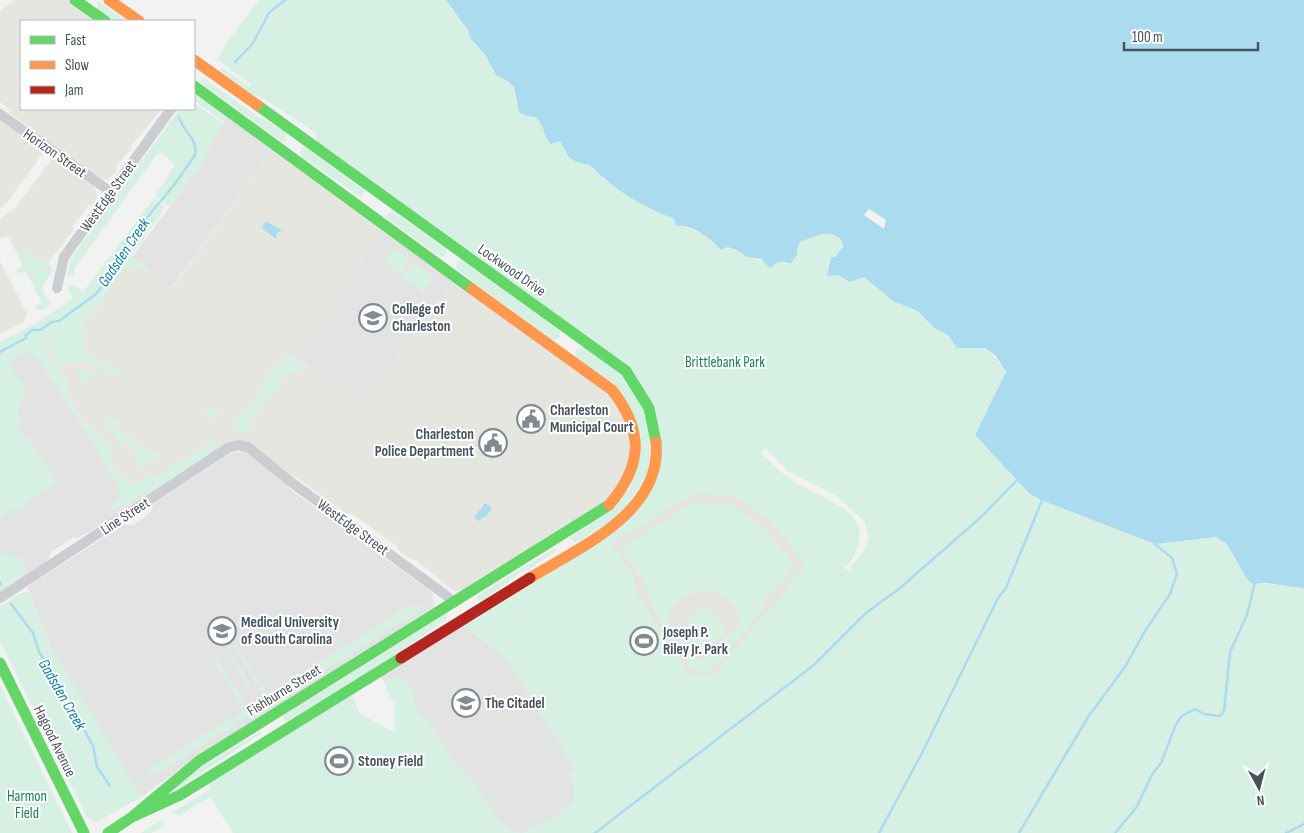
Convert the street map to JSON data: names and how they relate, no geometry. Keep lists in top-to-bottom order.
{
  "streets": {
    "main road": ["Lockwood Drive", "Fishburne Street", "Hagood Avenue"],
    "street": ["Horizon Street", "WestEdge Street", "Line Street"]
  },
  "crossings": [
    ["Horizon Street", "WestEdge Street"],
    ["WestEdge Street", "Line Street"],
    ["WestEdge Street", "Fishburne Street"],
    ["Lockwood Drive", "Fishburne Street"]
  ],
  "water": ["Gadsden Creek"],
  "parks": ["Brittlebank Park", "Harmon Field"],
  "places": {
    "school or university": ["College of Charleston", "Medical University of South Carolina", "The Citadel"],
    "public building": ["Charleston Municipal Court", "Charleston Police Department"],
    "sports": ["Joseph P. Riley Jr. Park", "Stoney Field"]
  },
  "legend": ["Fast", "Slow", "Jam"],
  "scale_bar": "100 m",
  "north": "bottom"
}
